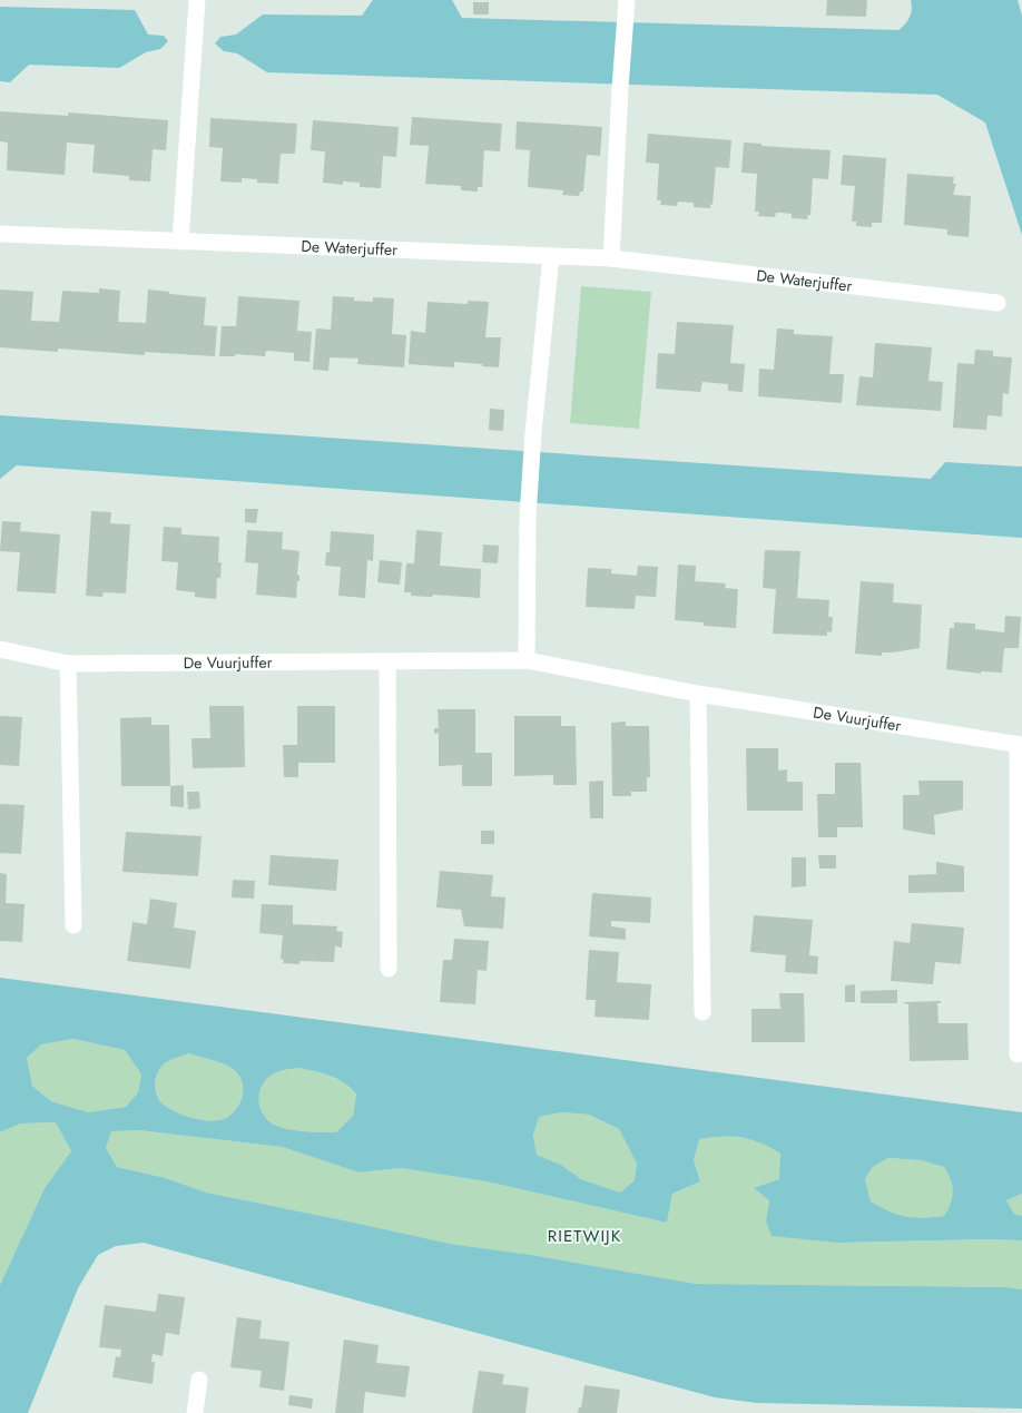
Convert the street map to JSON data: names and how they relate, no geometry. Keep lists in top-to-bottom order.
{
  "streets": {
    "street": ["De Waterjuffer", "De Vuurjuffer"]
  },
  "districts": ["RIETWIJK"]
}
